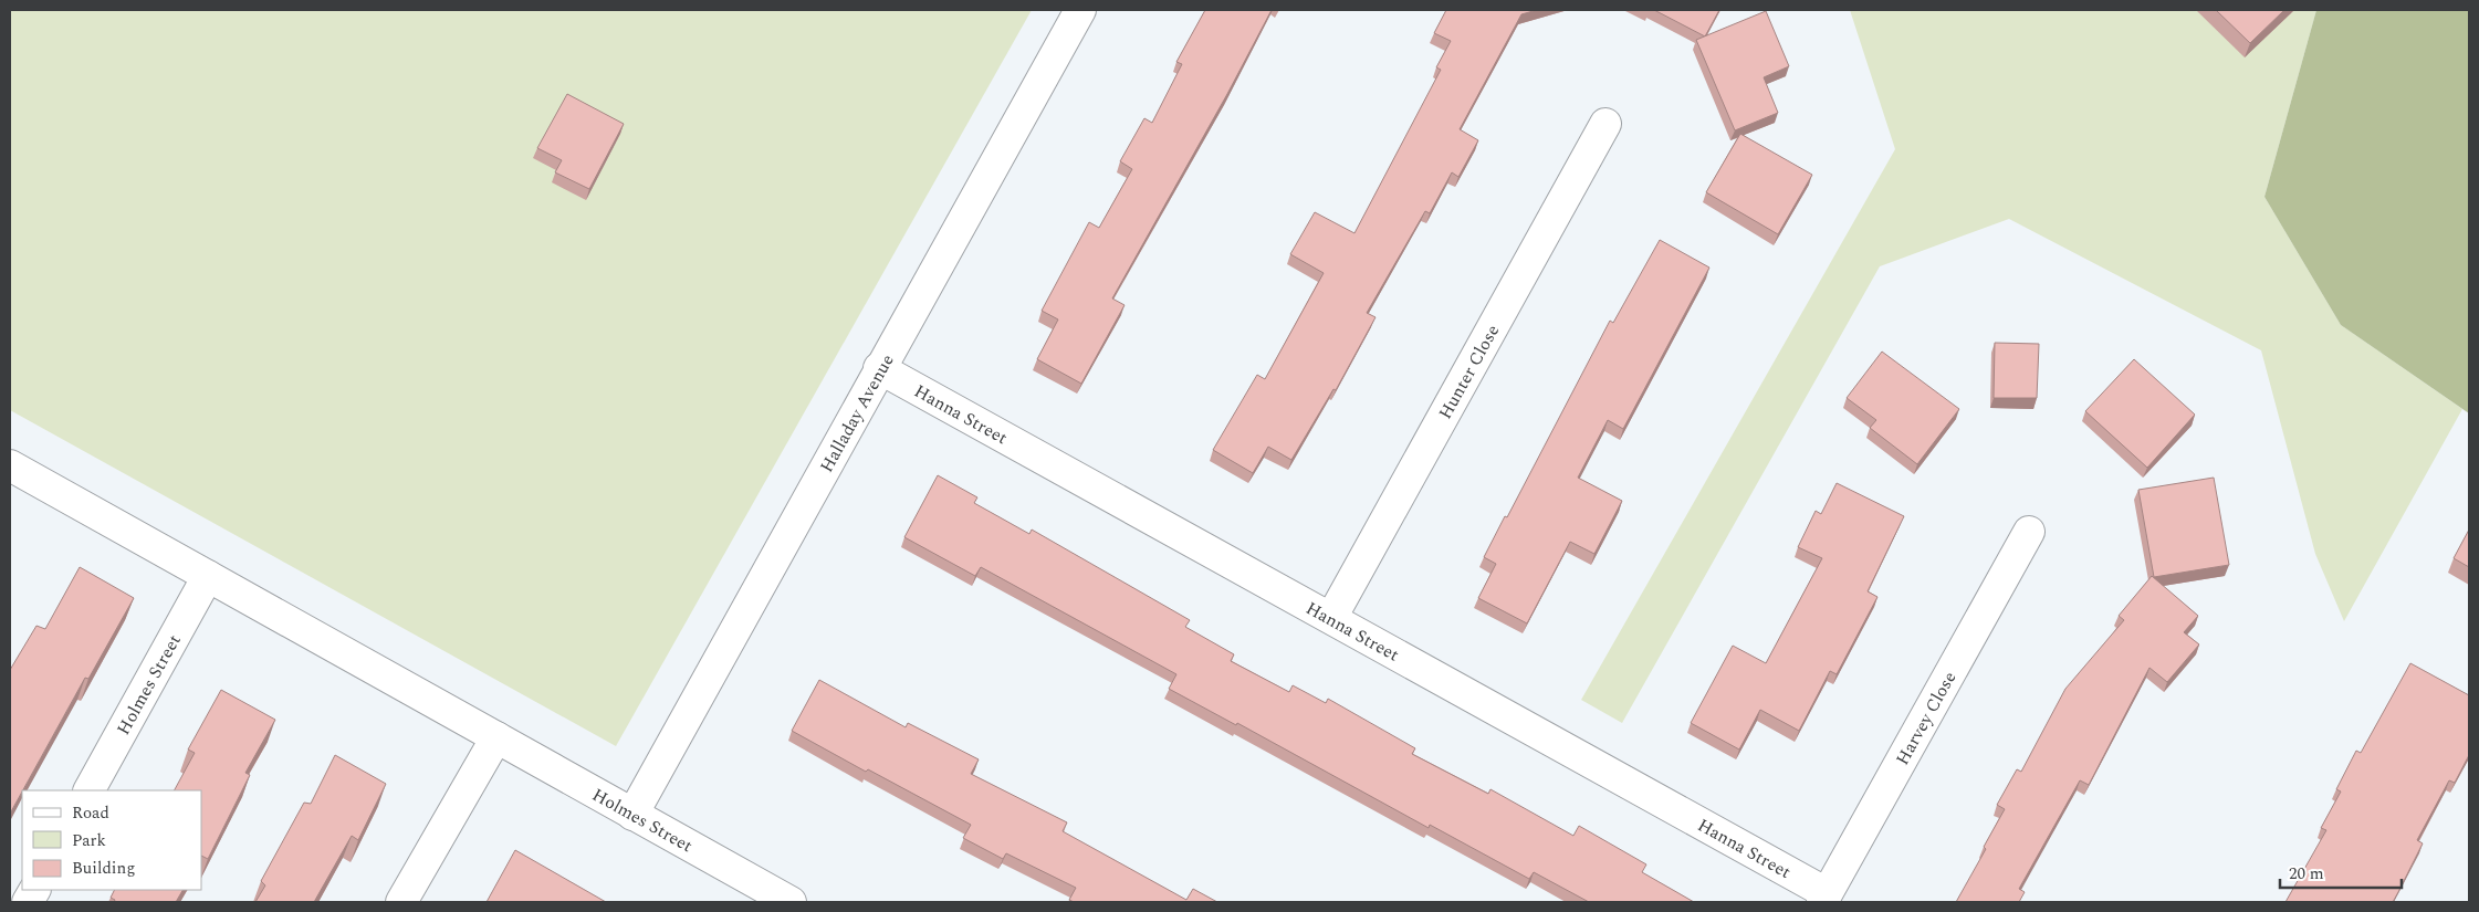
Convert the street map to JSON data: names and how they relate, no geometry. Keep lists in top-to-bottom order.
{
  "streets": {
    "street": [
      "Hunter Close",
      "Halladay Avenue",
      "Hanna Street",
      "Holmes Street",
      "Harvey Close"
    ]
  },
  "crossings": [
    ["Hunter Close", "Hanna Street"],
    ["Halladay Avenue", "Hanna Street"],
    ["Halladay Avenue", "Holmes Street"],
    ["Hanna Street", "Harvey Close"]
  ],
  "legend": ["Road", "Park", "Building"],
  "scale_bar": "20 m"
}
